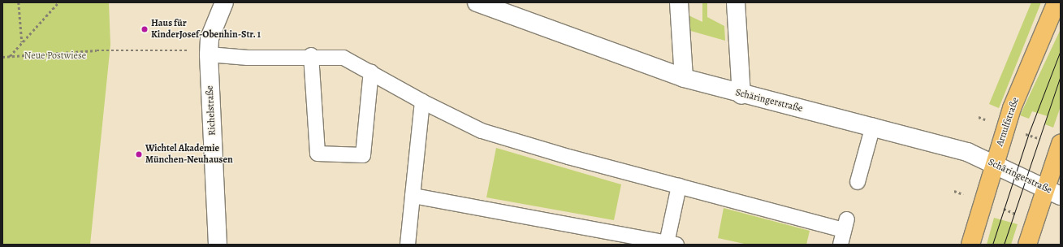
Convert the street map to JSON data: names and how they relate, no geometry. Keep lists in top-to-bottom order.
{
  "streets": {
    "main road": ["Arnulfstraße"],
    "street": ["Schäringerstraße", "Richelstraße"]
  },
  "crossings": [
    ["Schäringerstraße", "Arnulfstraße"]
  ],
  "parks": ["Neue Postwiese"],
  "places": ["Haus für KinderJosef-Obenhin-Str. 1", "Wichtel Akademie München-Neuhausen"]
}
